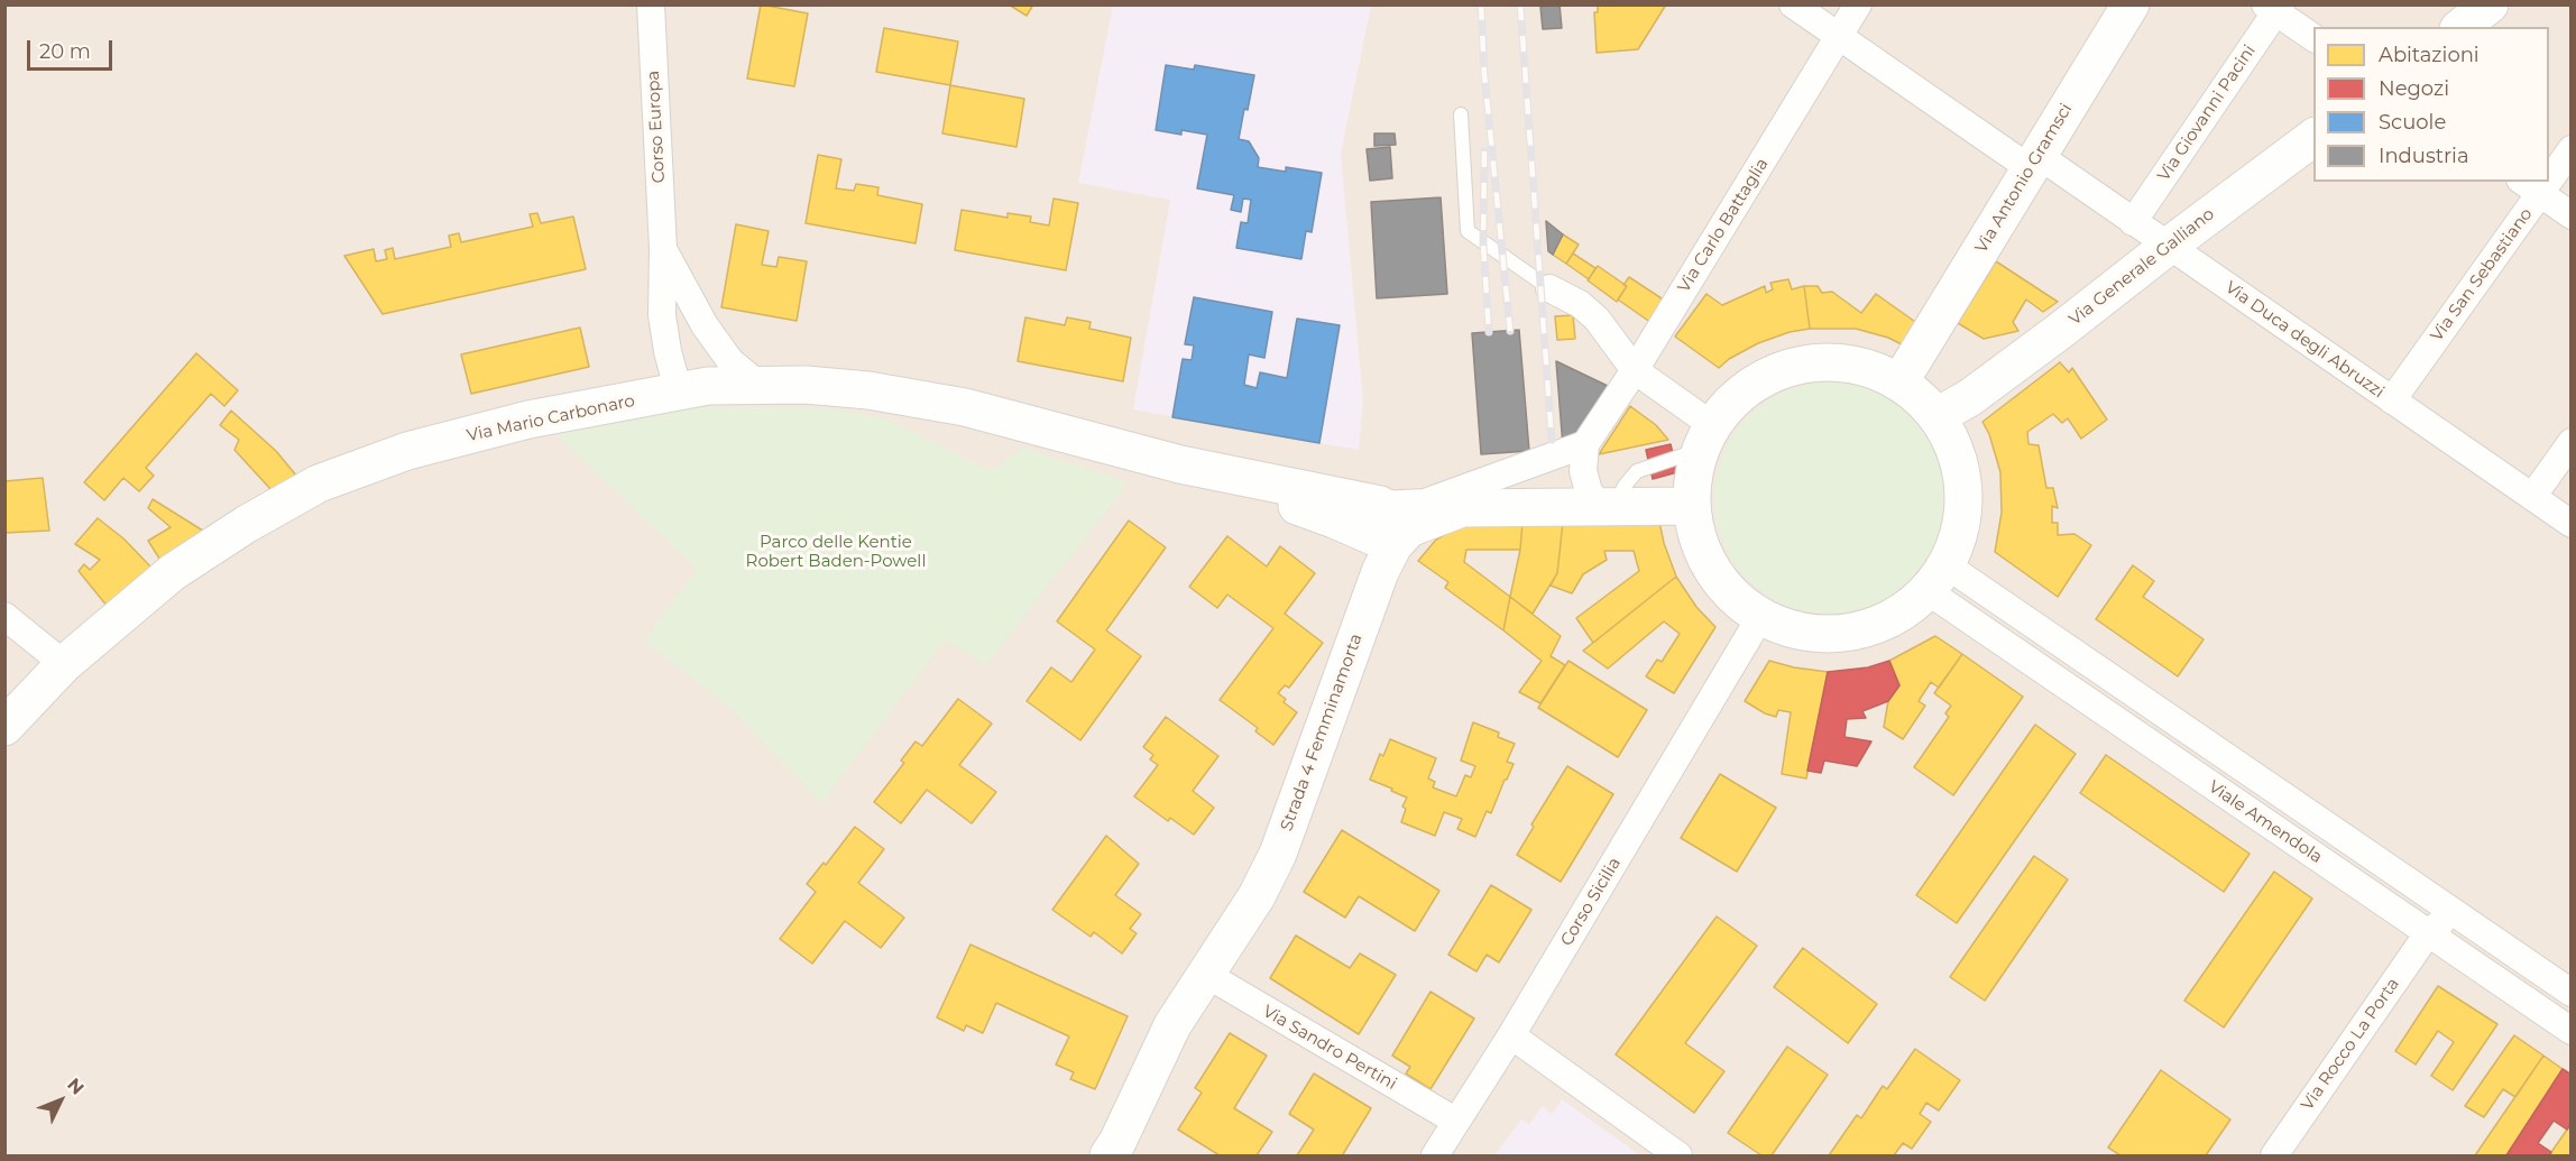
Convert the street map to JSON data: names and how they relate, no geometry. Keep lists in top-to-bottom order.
{
  "streets": {
    "street": [
      "Via Giovanni Pacini",
      "Corso Europa",
      "Via Antonio Gramsci",
      "Via Carlo Battaglia",
      "Via Generale Galliano",
      "Via San Sebastiano",
      "Via Duca degli Abruzzi",
      "Via Mario Carbonaro",
      "Strada 4 Femminamorta",
      "Viale Amendola",
      "Corso Sicilia",
      "Via Rocco La Porta",
      "Via Sandro Pertini"
    ]
  },
  "crossings": [
    ["Via Giovanni Pacini", "Via Duca degli Abruzzi"],
    ["Corso Europa", "Via Mario Carbonaro"],
    ["Via Antonio Gramsci", "Via Duca degli Abruzzi"],
    ["Via Carlo Battaglia", "Via Duca degli Abruzzi"],
    ["Via Generale Galliano", "Via Duca degli Abruzzi"],
    ["Via San Sebastiano", "Via Duca degli Abruzzi"],
    ["Strada 4 Femminamorta", "Via Sandro Pertini"],
    ["Viale Amendola", "Via Rocco La Porta"],
    ["Corso Sicilia", "Via Sandro Pertini"]
  ],
  "parks": ["Parco delle Kentie Robert Baden-Powell"],
  "legend": [
    "Abitazioni",
    "Negozi",
    "Scuole",
    "Industria"
  ],
  "scale_bar": "20 m",
  "north": "top right"
}
